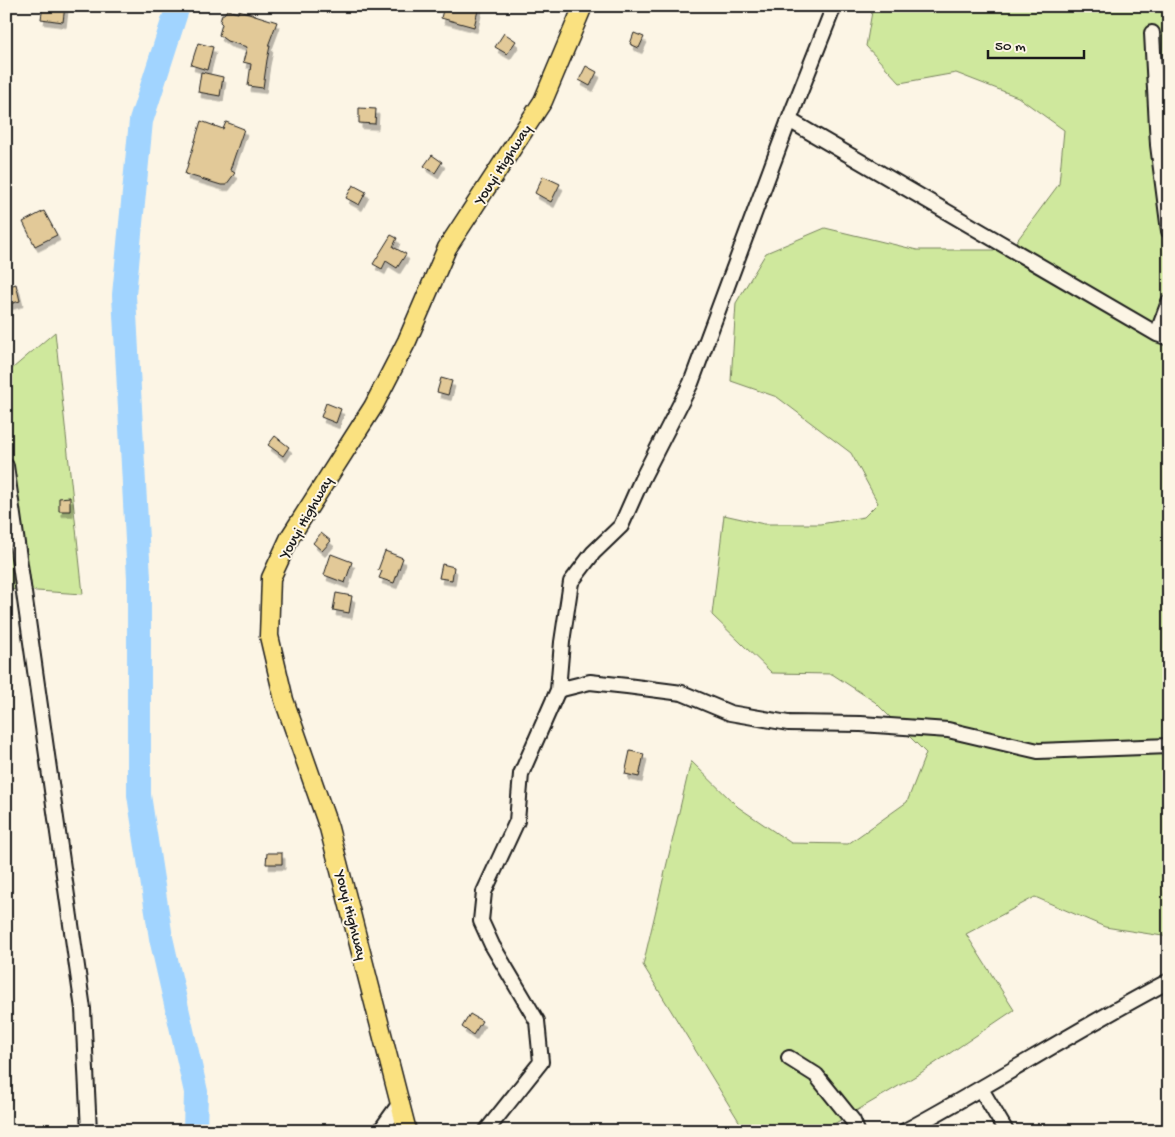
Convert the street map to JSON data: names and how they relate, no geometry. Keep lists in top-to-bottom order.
{
  "streets": {
    "main road": ["Youyi Highway"]
  },
  "scale_bar": "50 m"
}
